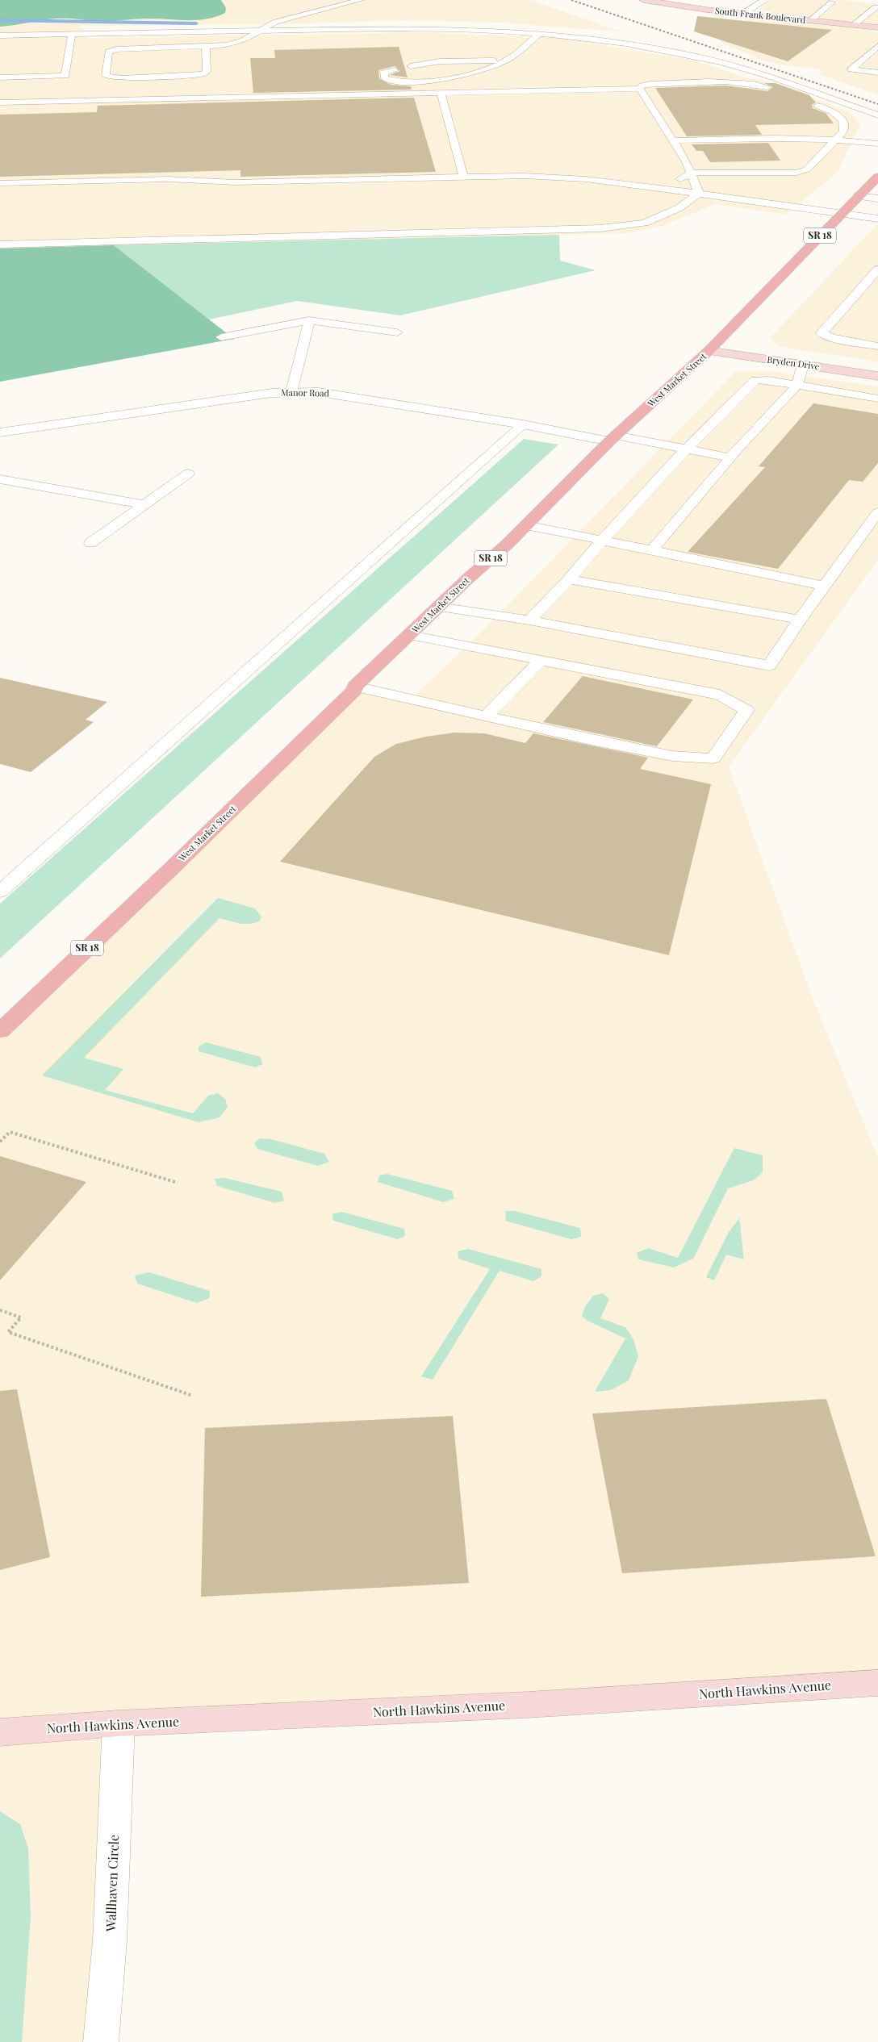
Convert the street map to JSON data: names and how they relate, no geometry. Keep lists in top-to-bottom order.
{
  "streets": {
    "main road": ["SR 18", "West Market Street"],
    "street": [
      "South Frank Boulevard",
      "Bryden Drive",
      "Manor Road",
      "North Hawkins Avenue",
      "Wallhaven Circle"
    ]
  },
  "crossings": [
    ["Bryden Drive", "West Market Street"],
    ["West Market Street", "Manor Road"],
    ["North Hawkins Avenue", "Wallhaven Circle"]
  ]
}
